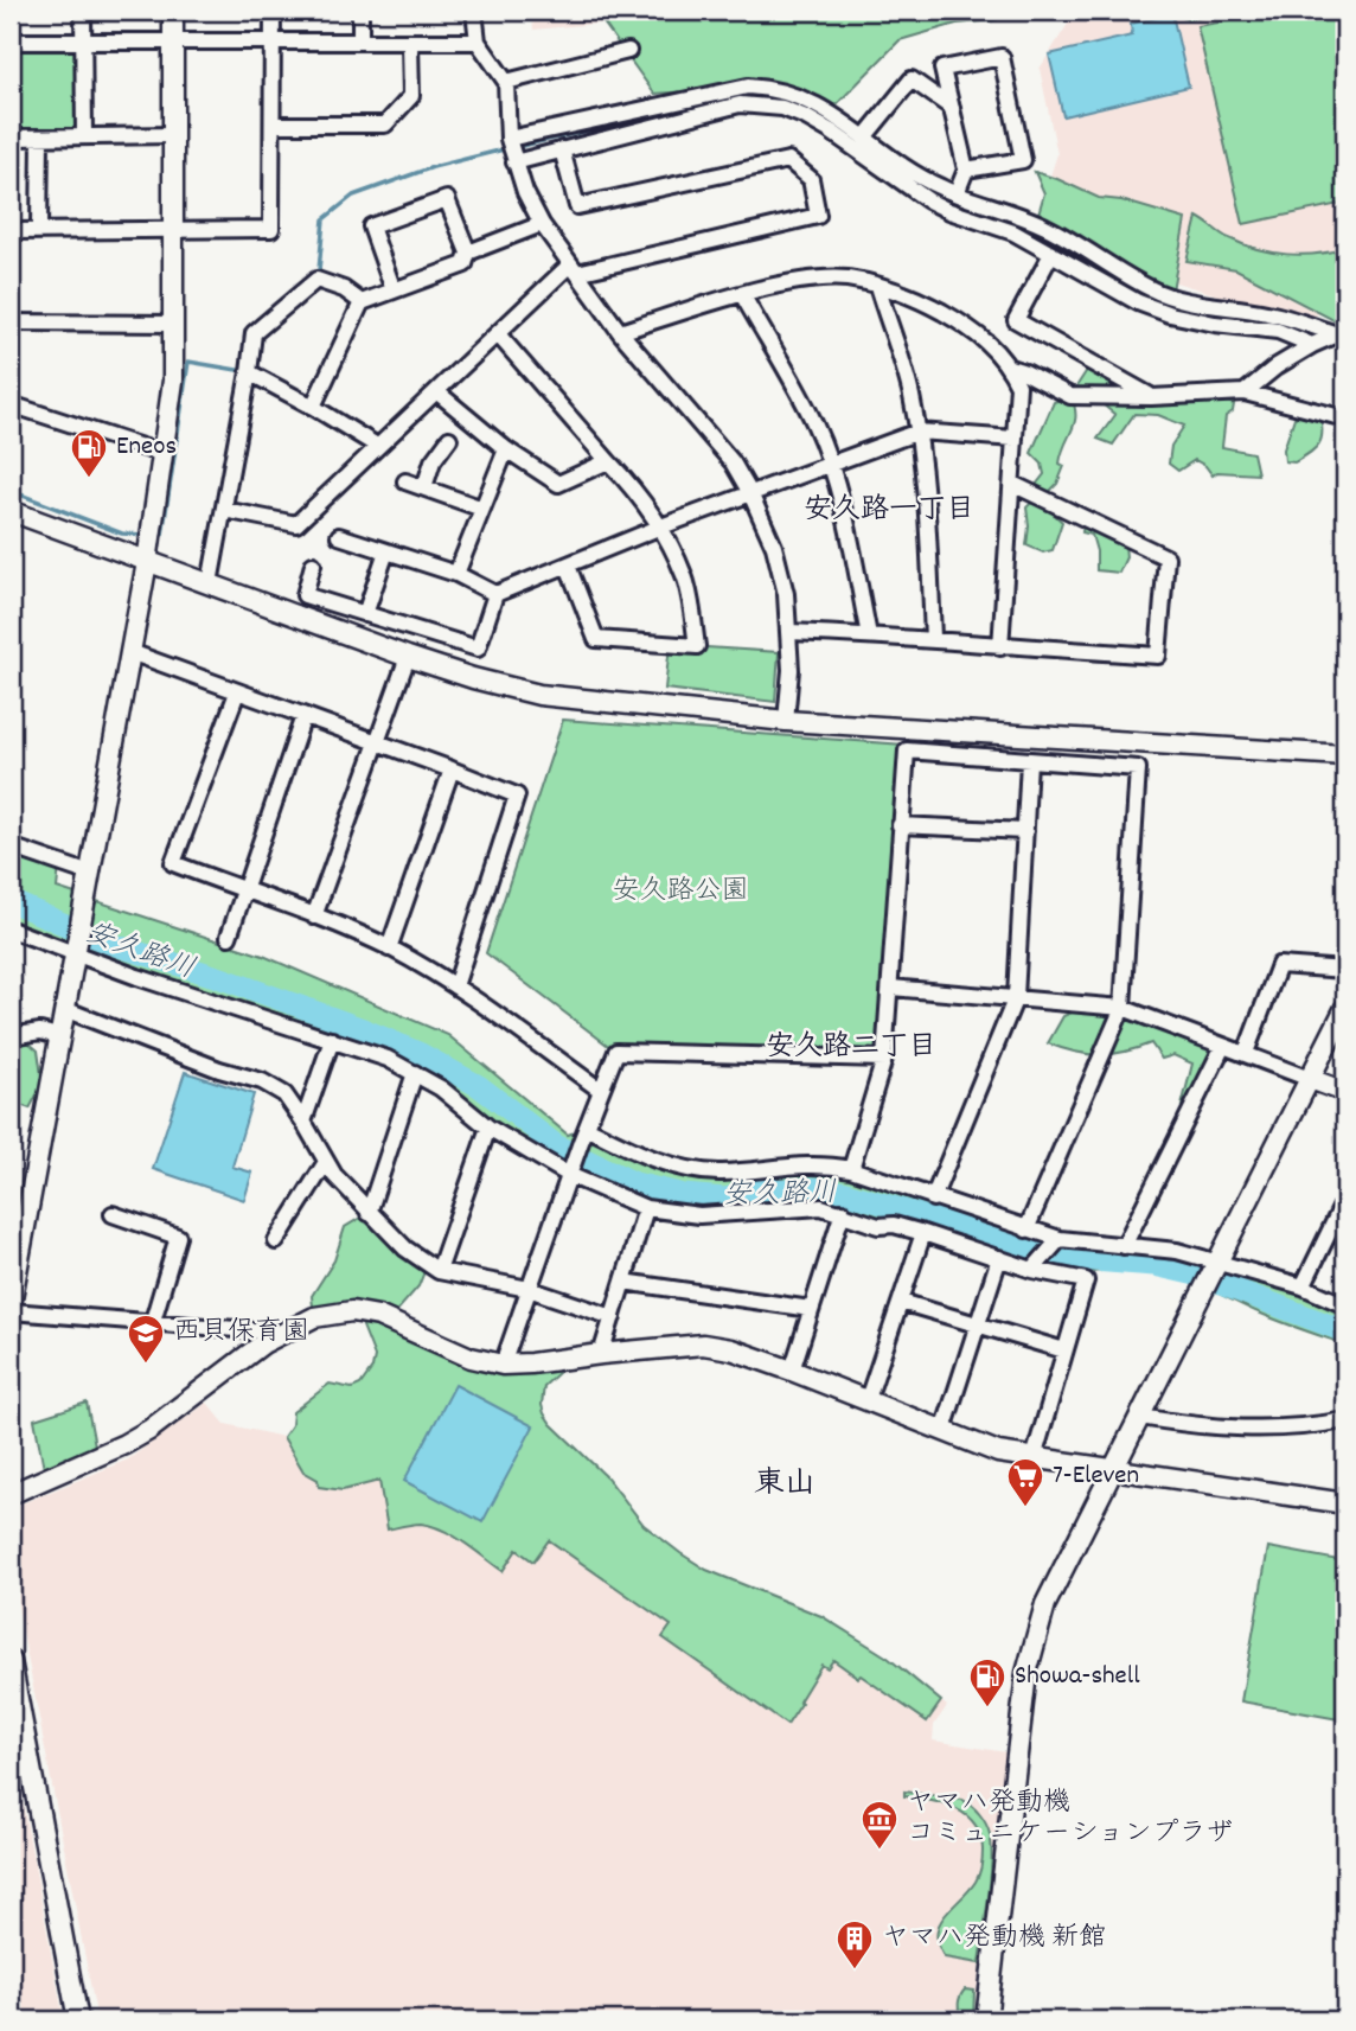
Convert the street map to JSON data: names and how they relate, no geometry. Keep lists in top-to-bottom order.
{
  "districts": ["安久路一丁目", "安久路二丁目", "東山"],
  "water": ["安久路川"],
  "parks": ["安久路公園"],
  "places": {
    "fuel station": ["Eneos", "Showa-shell"],
    "school or university": ["西貝保育園"],
    "supermarket": ["7-Eleven"],
    "museum": ["ヤマハ発動機 コミュニケーションプラザ"],
    "building": ["ヤマハ発動機 新館"]
  }
}
